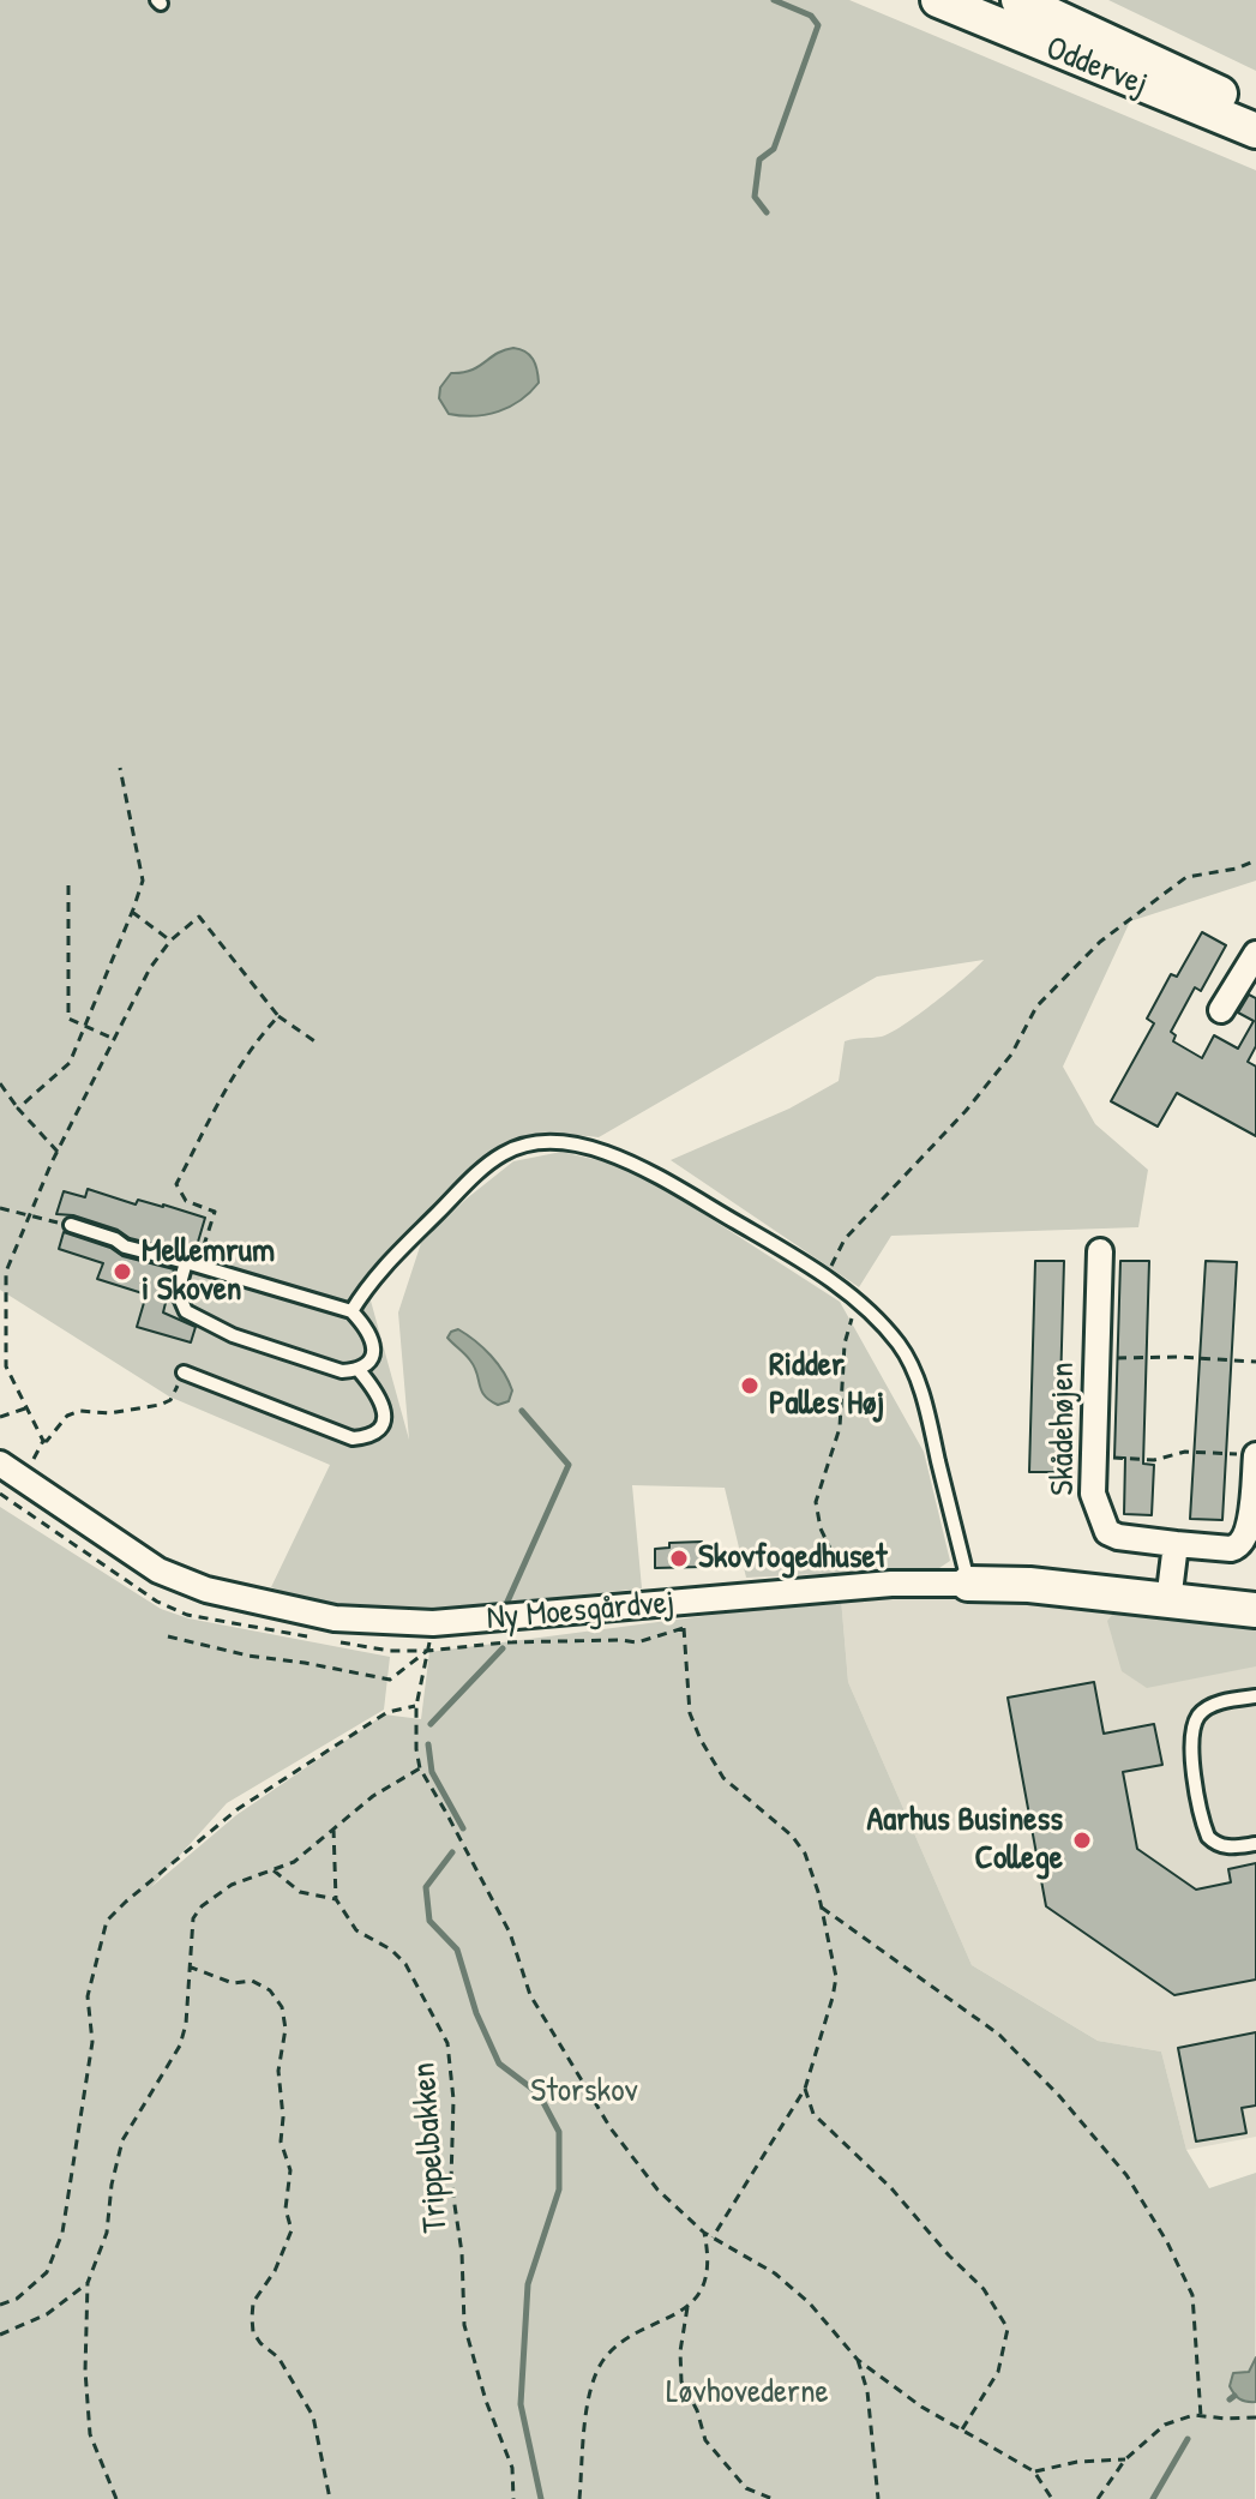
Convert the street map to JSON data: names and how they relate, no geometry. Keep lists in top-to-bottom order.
{
  "streets": {
    "main road": ["Oddervej", "Ny Moesgårdvej"],
    "street": ["Skådehøjen"],
    "path": ["Trippelbakken"]
  },
  "parks": ["Storskov", "Løvhovederne"],
  "places": [
    "Mellemrum i Skoven",
    "Ridder Palles Høj",
    "Skovfogedhuset",
    "Aarhus Business College"
  ]
}
